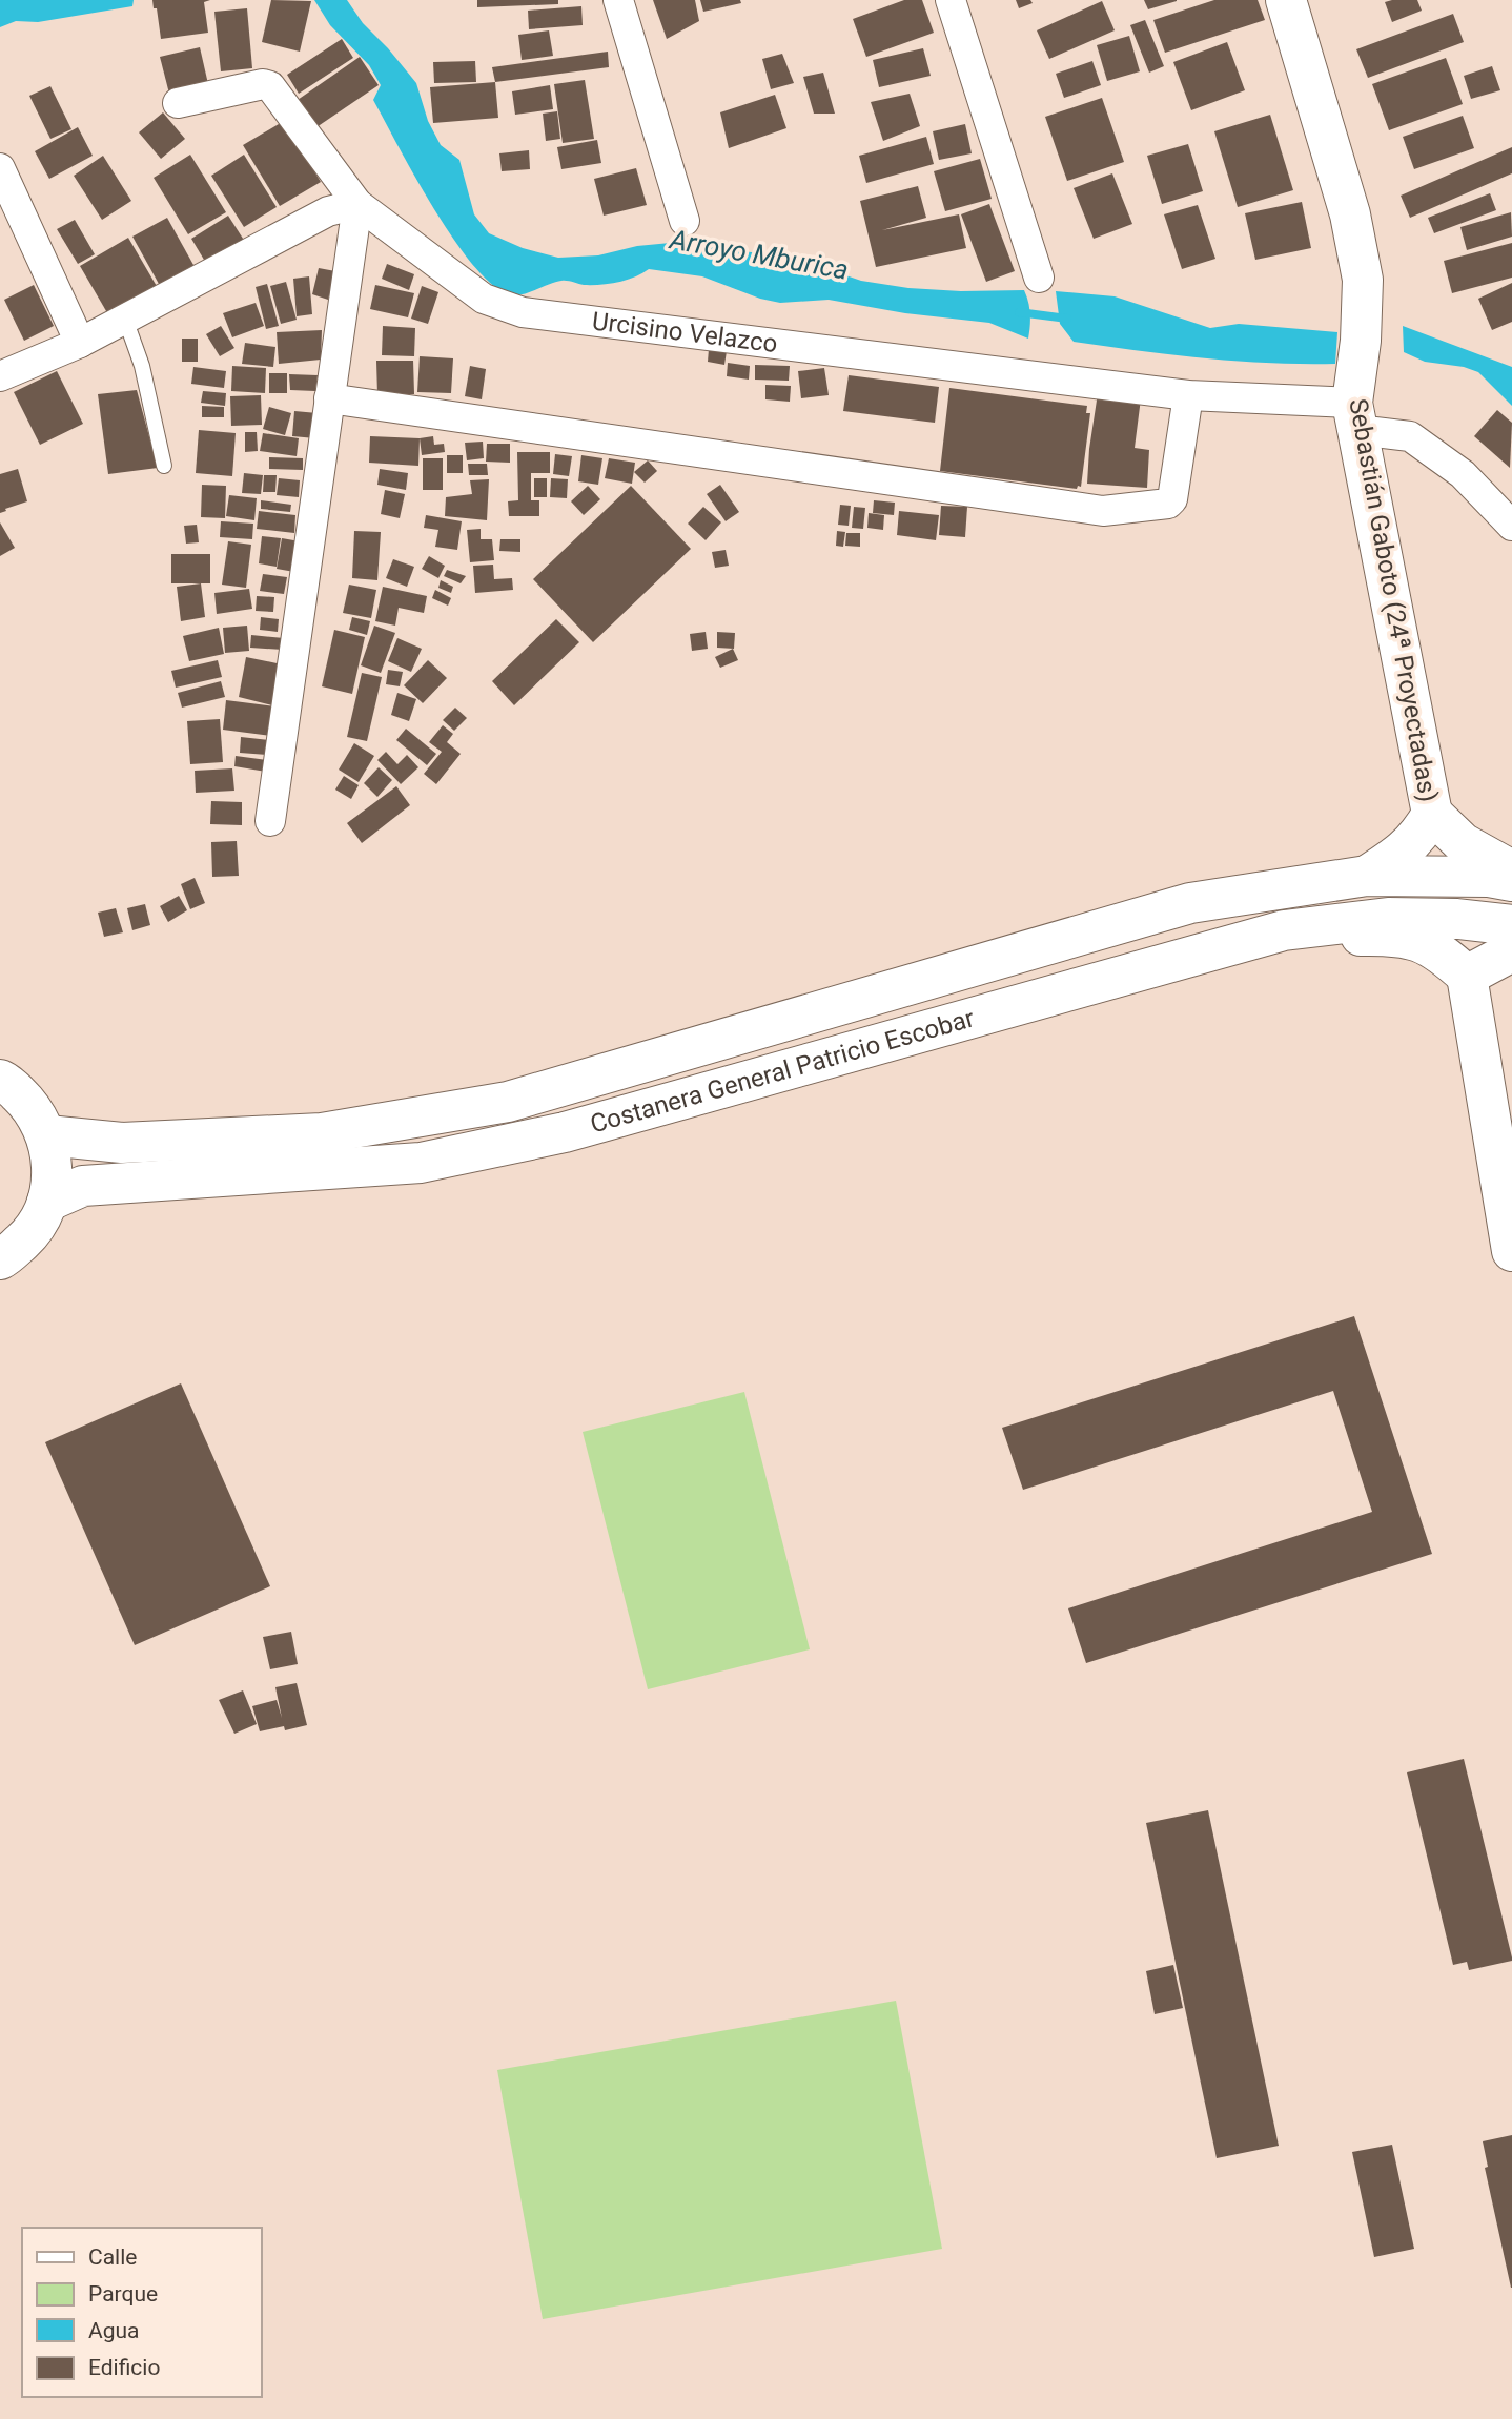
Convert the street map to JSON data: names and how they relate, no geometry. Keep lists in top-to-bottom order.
{
  "streets": {
    "main road": ["Sebastián Gaboto (24ª Proyectadas)", "Costanera General Patricio Escobar"],
    "street": ["Urcisino Velazco"]
  },
  "crossings": [
    ["Urcisino Velazco", "Sebastián Gaboto (24ª Proyectadas)"]
  ],
  "water": ["Arroyo Mburica"],
  "legend": [
    "Calle",
    "Parque",
    "Agua",
    "Edificio"
  ]
}
